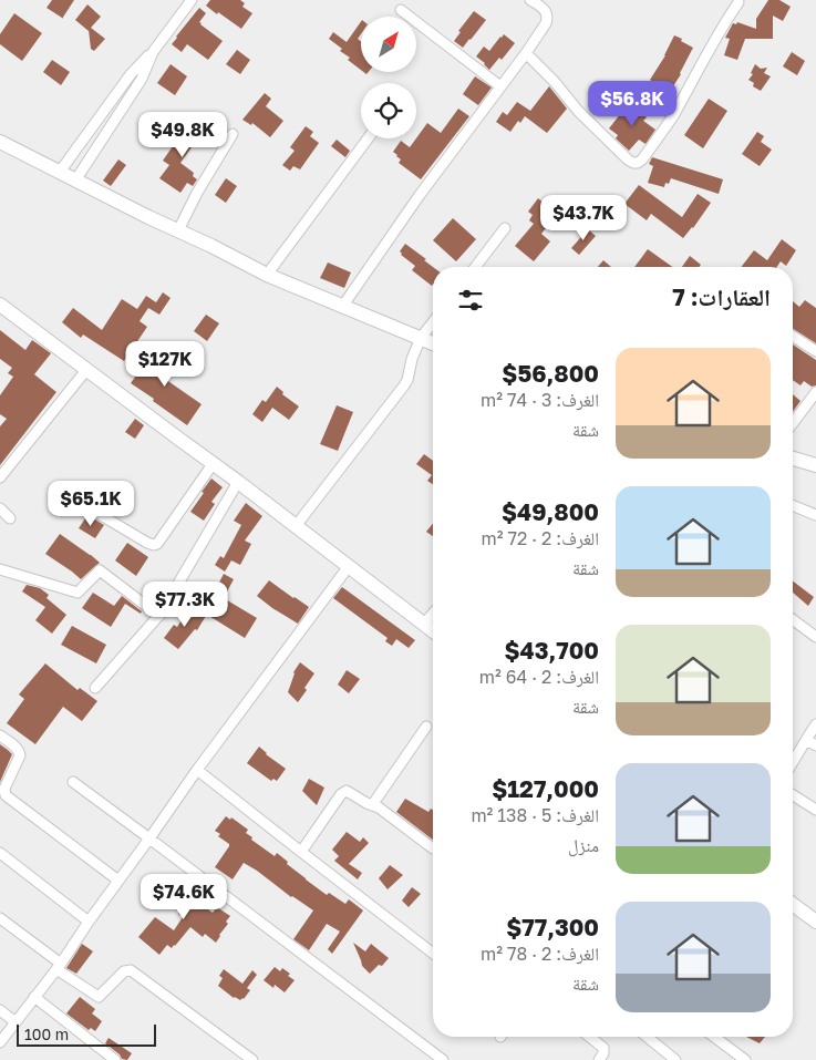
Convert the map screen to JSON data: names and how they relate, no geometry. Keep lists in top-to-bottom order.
{
  "scale_bar": "100 m",
  "north": "top right",
  "page": {
    "price": [
      "$56.8K",
      "$49.8K",
      "$43.7K",
      "$127K",
      "$65.1K",
      "$77.3K",
      "$74.6K"
    ],
    "heading": "العقارات: 7",
    "list": [
      {
        "name": "$56,800",
        "note": "الغرف: 3 · 74 m² · شقة"
      },
      {
        "name": "$49,800",
        "note": "الغرف: 2 · 72 m² · شقة"
      },
      {
        "name": "$43,700",
        "note": "الغرف: 2 · 64 m² · شقة"
      },
      {
        "name": "$127,000",
        "note": "الغرف: 5 · 138 m² · منزل"
      },
      {
        "name": "$77,300",
        "note": "الغرف: 2 · 78 m² · شقة"
      }
    ],
    "scale": "100 m"
  }
}
